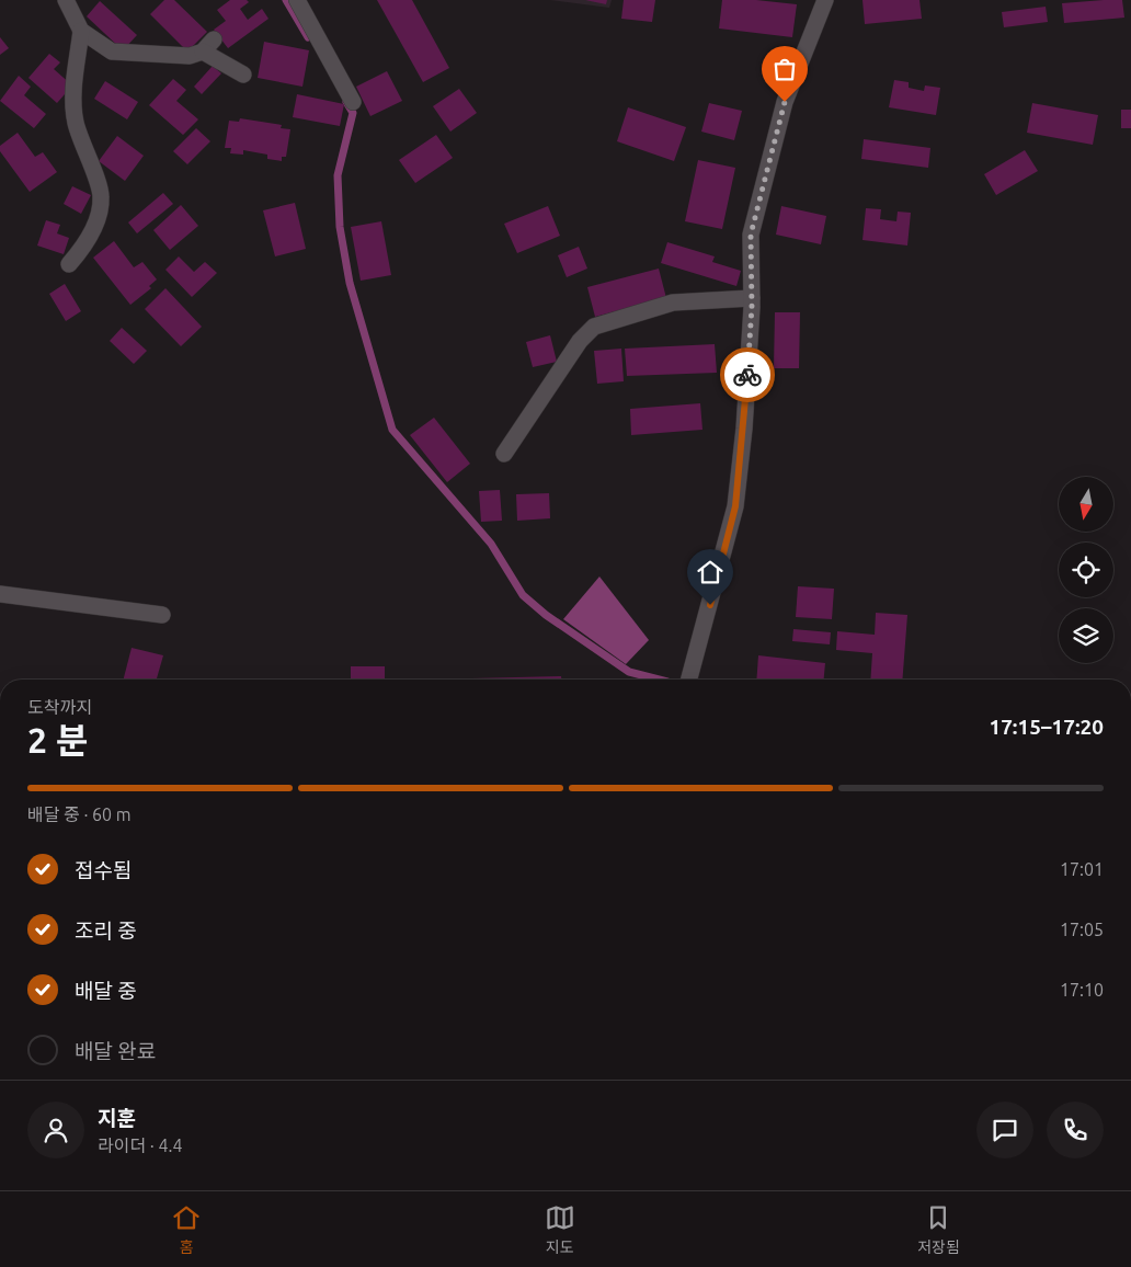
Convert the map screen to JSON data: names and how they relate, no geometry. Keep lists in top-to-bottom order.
{
  "north": "bottom",
  "page": {
    "heading": ["2 분", "도착까지", "17:15–17:20"],
    "panel": ["지훈", "라이더 · 4.4"],
    "bar": "배달 중 · 60 m",
    "list": [
      ["접수됨", "17:01"],
      ["조리 중", "17:05"],
      ["배달 중", "17:10"],
      "배달 완료"
    ],
    "tabs": ["홈", "지도", "저장됨"]
  }
}
